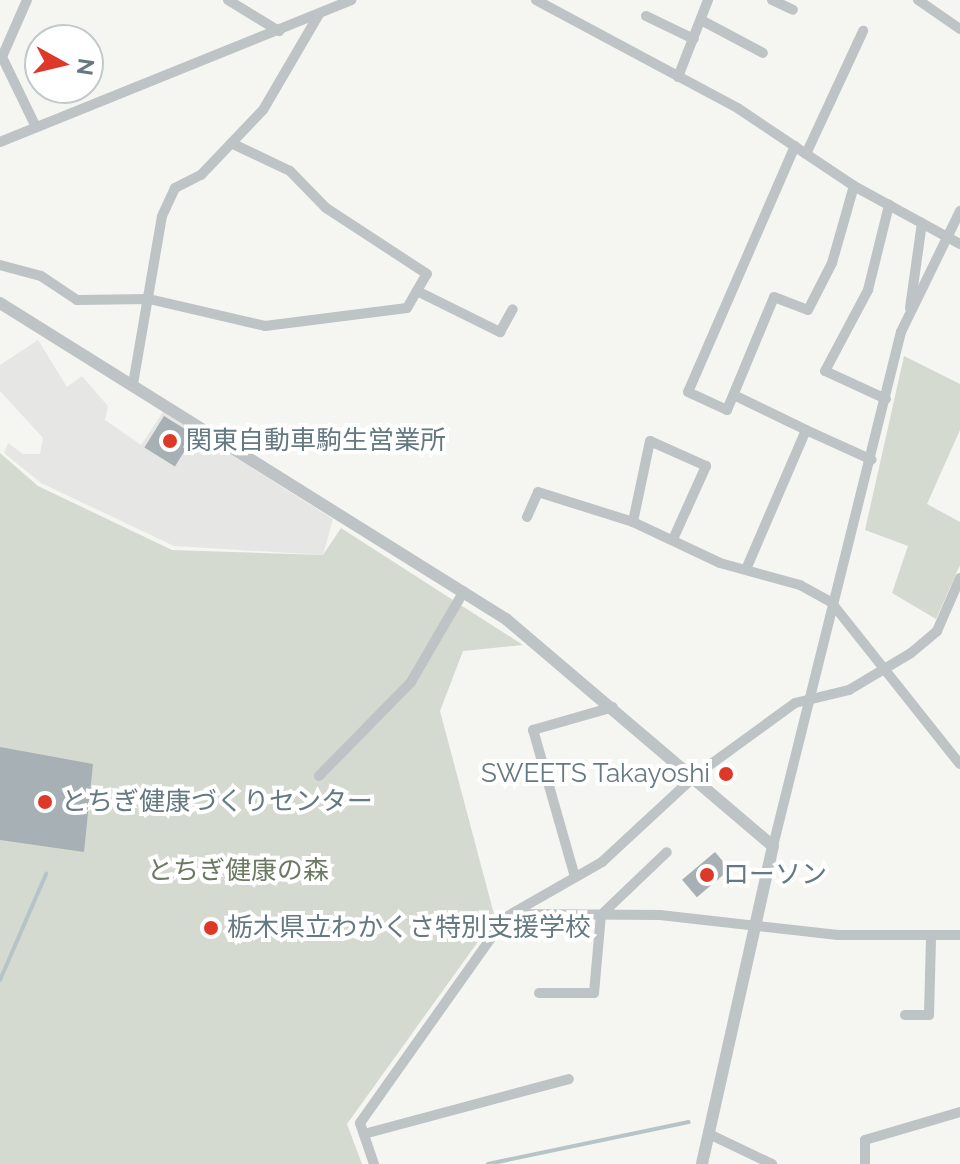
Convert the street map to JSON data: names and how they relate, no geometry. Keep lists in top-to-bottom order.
{
  "parks": ["とちぎ健康の森"],
  "places": [
    "関東自動車駒生営業所",
    "SWEETS Takayoshi",
    "とちぎ健康づくりセンター",
    "ローソン",
    "栃木県立わかくさ特別支援学校"
  ],
  "north": "right"
}
